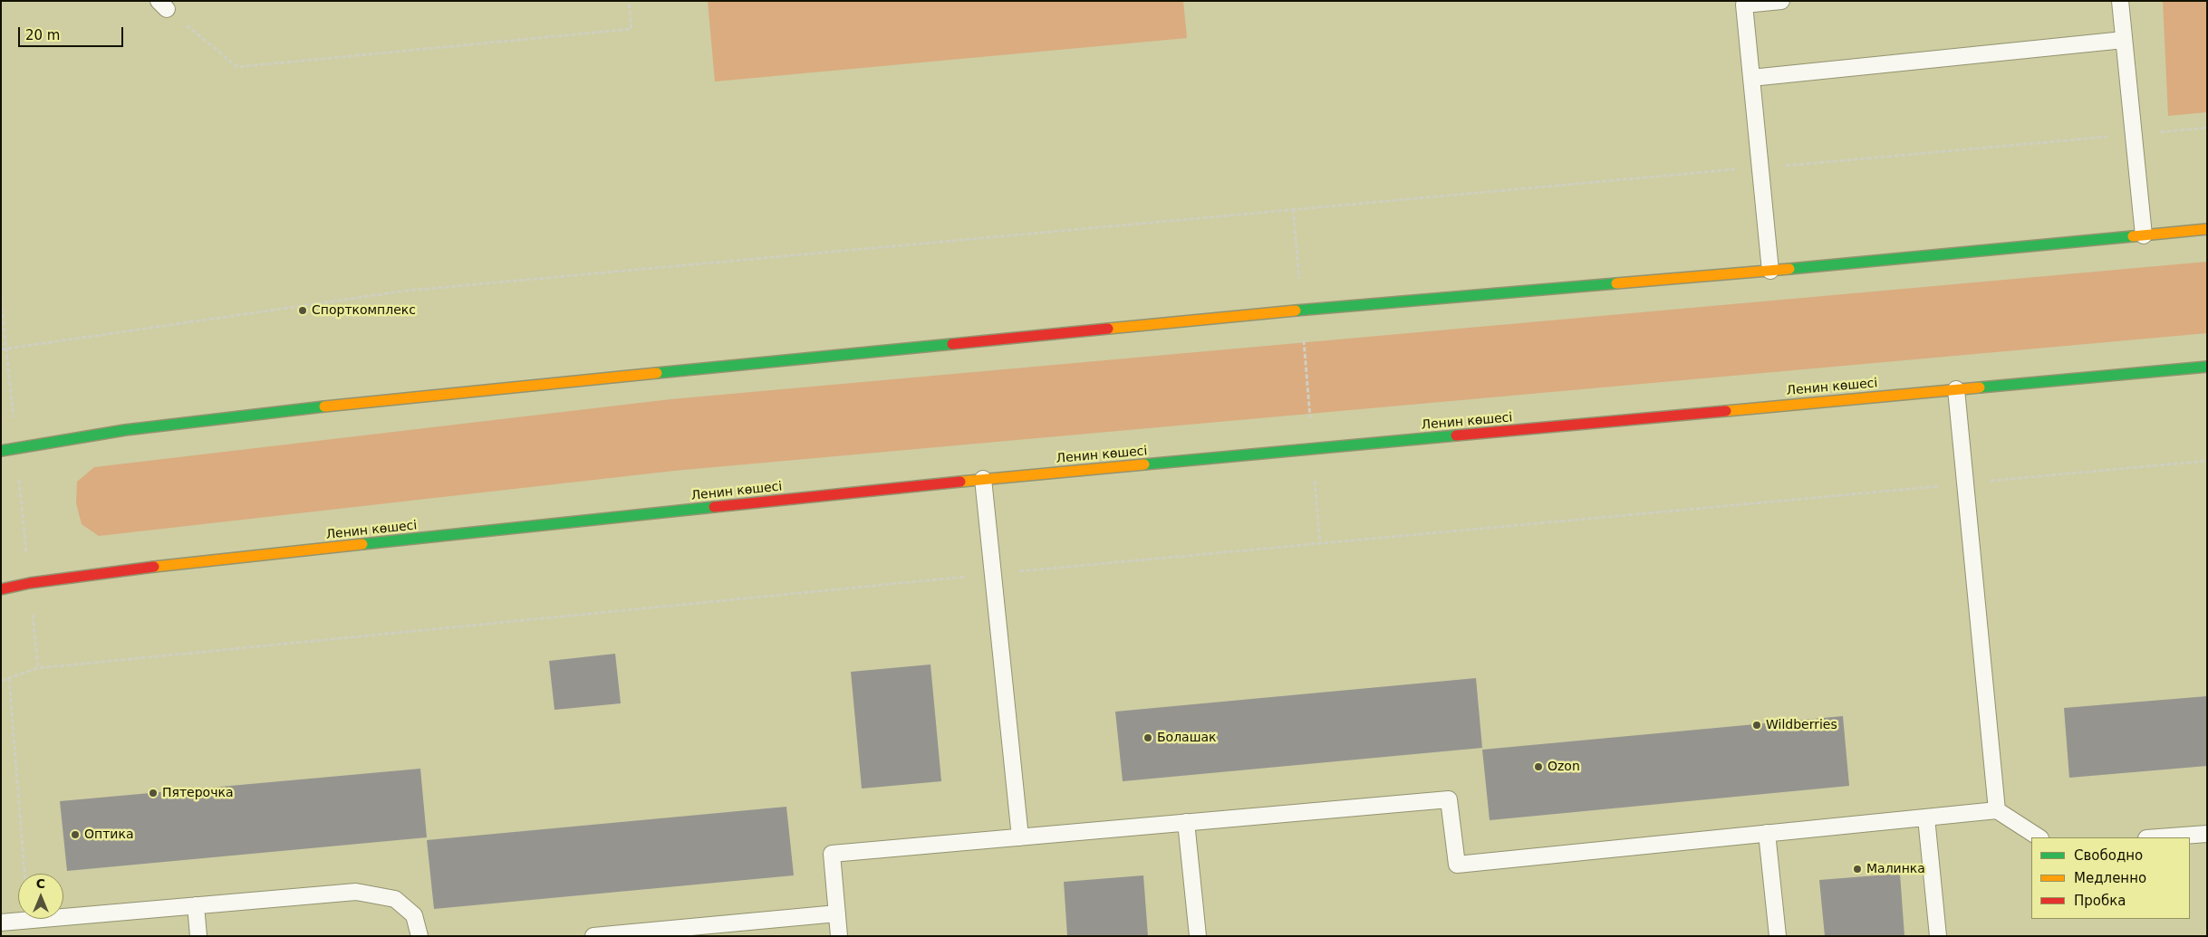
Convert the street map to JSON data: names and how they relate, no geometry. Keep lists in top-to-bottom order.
{
  "streets": {
    "main road": ["Ленин көшесі"]
  },
  "places": [
    "Спорткомплекс",
    "Wildberries",
    "Болашак",
    "Ozon",
    "Пятерочка",
    "Оптика",
    "Малинка"
  ],
  "legend": ["Свободно", "Медленно", "Пробка"],
  "scale_bar": "20 m",
  "north": "top"
}
